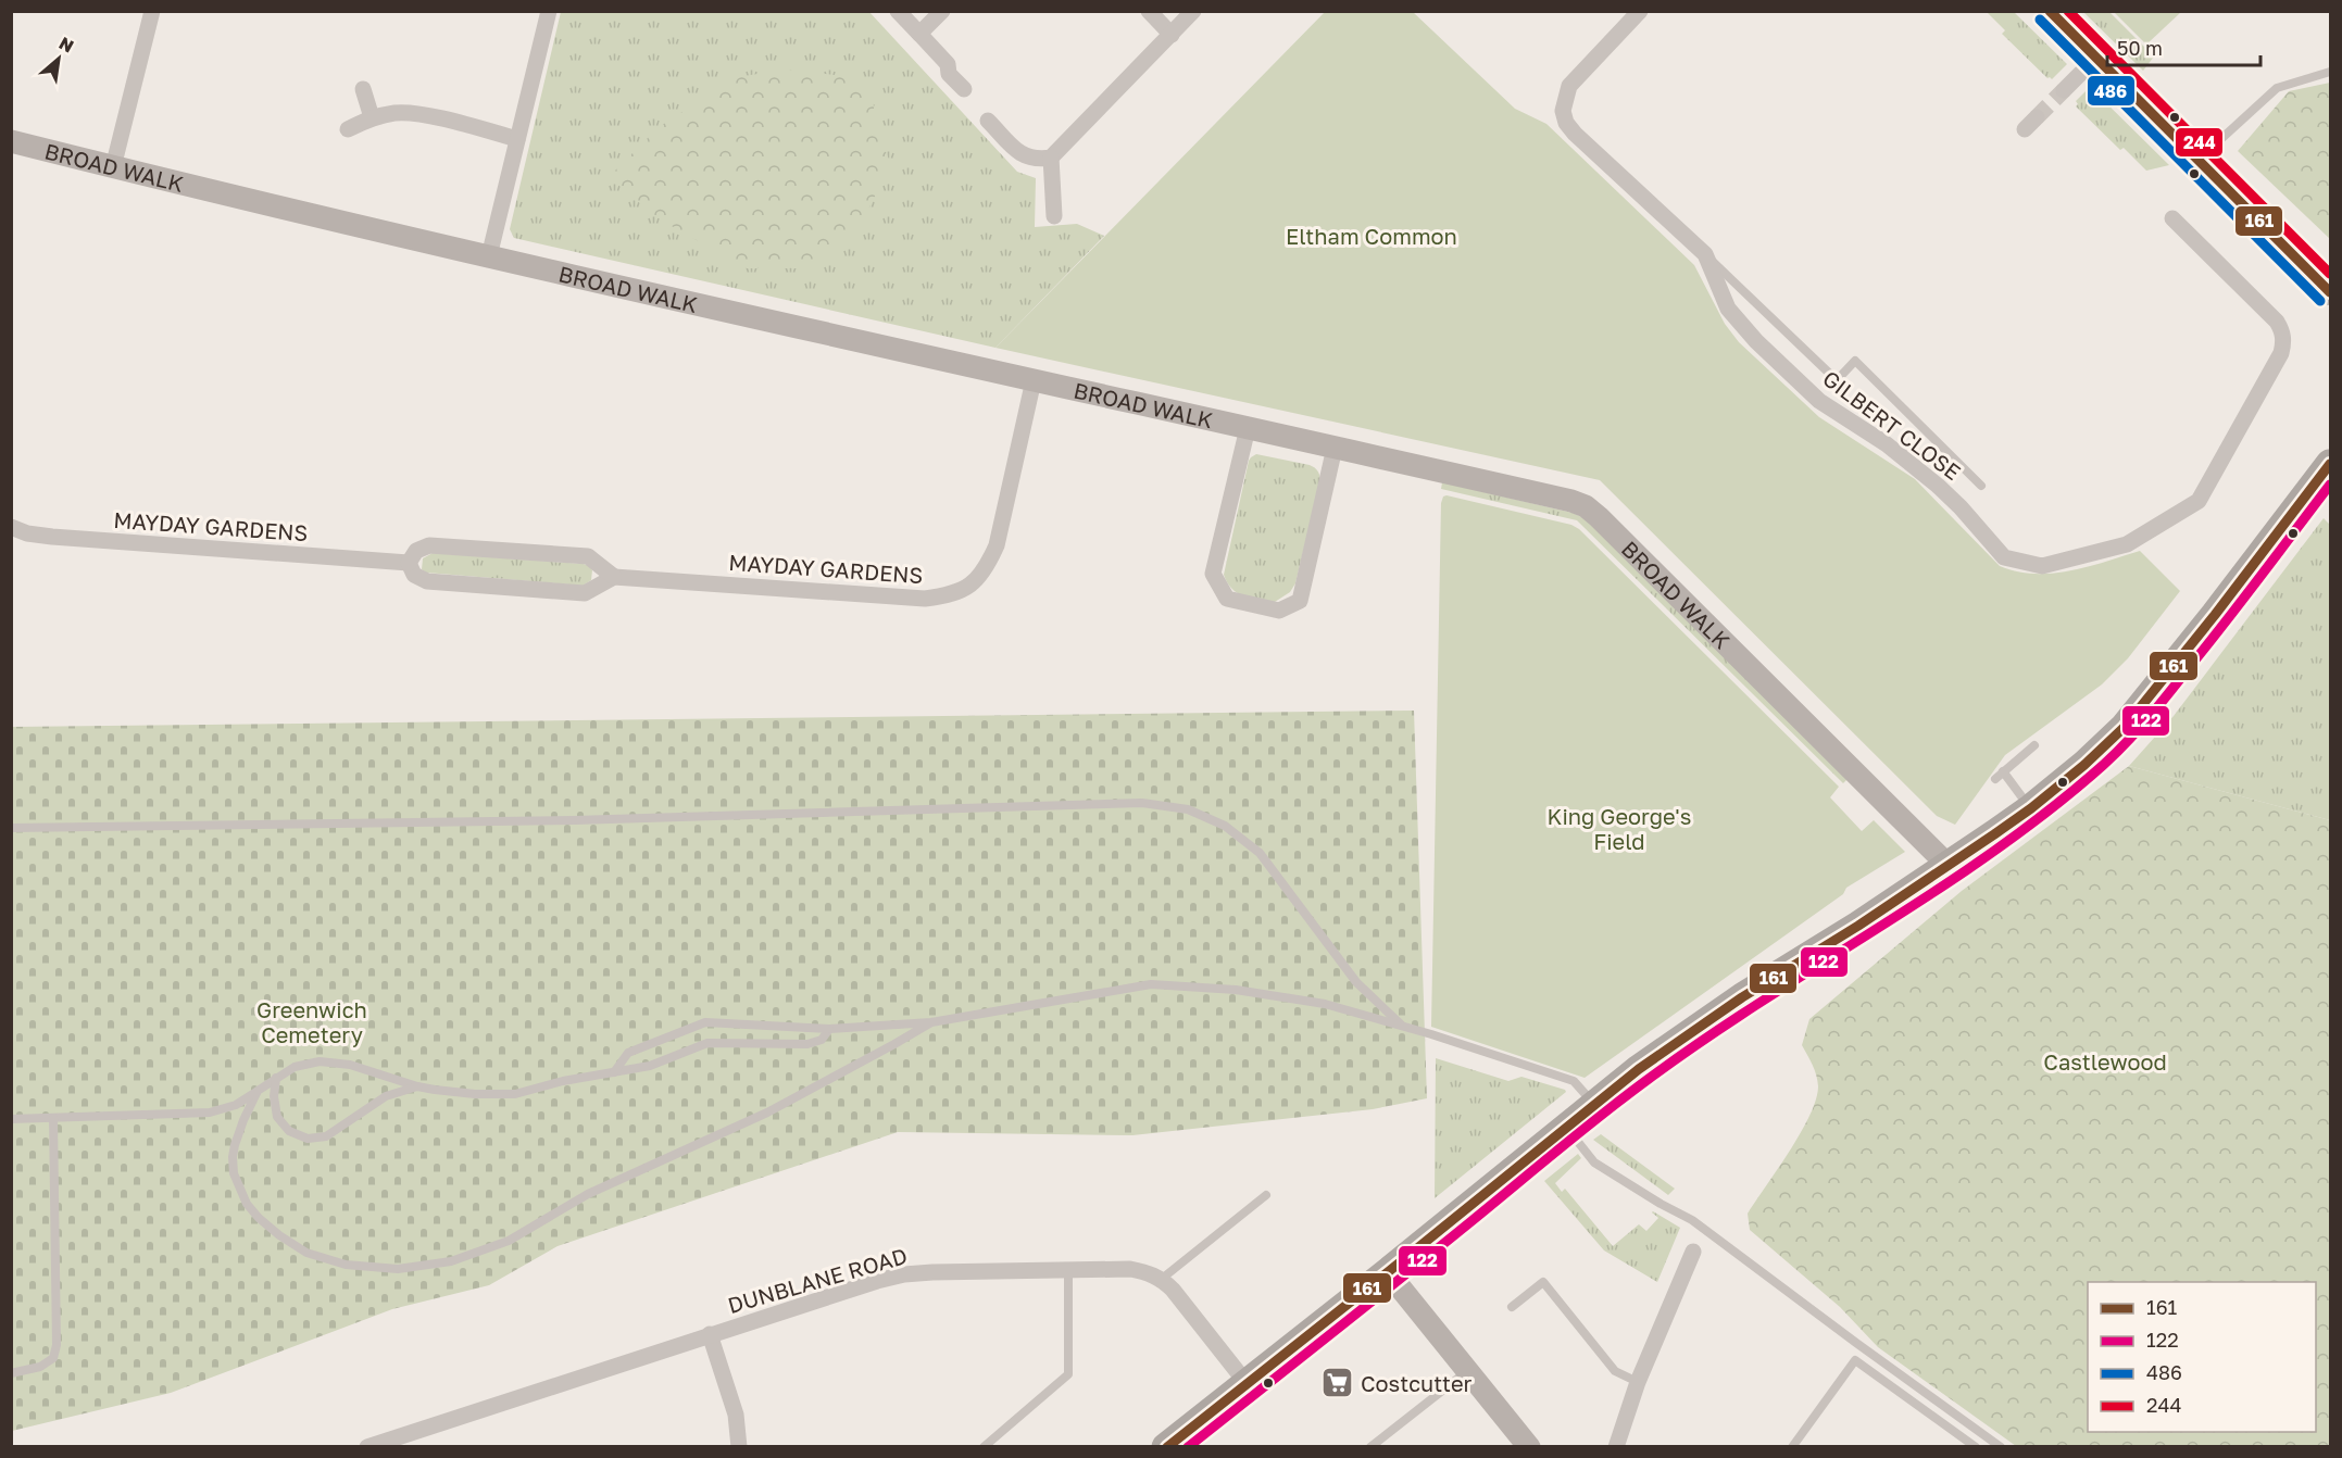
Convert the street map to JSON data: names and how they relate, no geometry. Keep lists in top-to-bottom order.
{
  "streets": {
    "street": [
      "BROAD WALK",
      "GILBERT CLOSE",
      "MAYDAY GARDENS",
      "DUNBLANE ROAD"
    ]
  },
  "crossings": [
    ["BROAD WALK", "MAYDAY GARDENS"]
  ],
  "parks": [
    "Eltham Common",
    "King George's Field",
    "Greenwich Cemetery",
    "Castlewood"
  ],
  "places": {
    "supermarket": ["Costcutter"]
  },
  "lines": [
    "transit line 161",
    "transit line 244",
    "transit line 486",
    "transit line 122"
  ],
  "legend": [
    "161",
    "122",
    "486",
    "244"
  ],
  "scale_bar": "50 m",
  "north": "top right"
}
